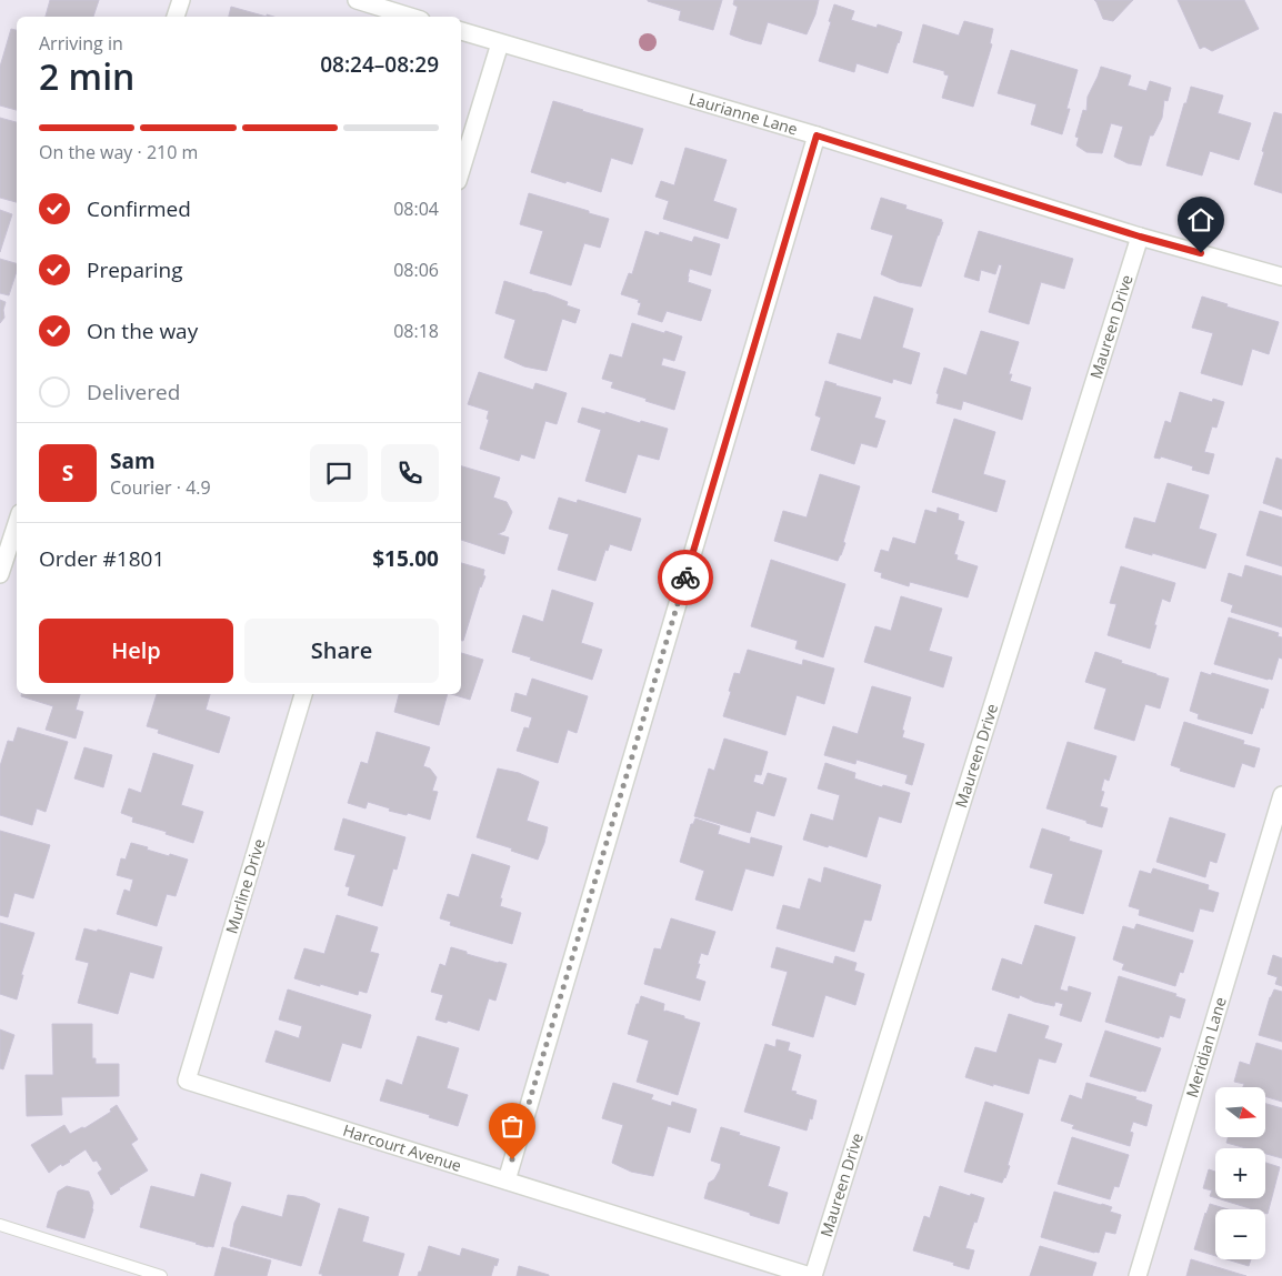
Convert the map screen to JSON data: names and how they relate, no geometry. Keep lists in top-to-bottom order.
{
  "streets": {
    "street": [
      "Laurianne Lane",
      "Maureen Drive",
      "Murline Drive",
      "Meridian Lane",
      "Harcourt Avenue"
    ]
  },
  "crossings": [
    ["Laurianne Lane", "Maureen Drive"],
    ["Maureen Drive", "Harcourt Avenue"],
    ["Murline Drive", "Harcourt Avenue"]
  ],
  "north": "right",
  "page": {
    "heading": ["2 min", "Arriving in", "08:24–08:29"],
    "panel": [
      "Sam",
      "Courier · 4.9",
      "Order #1801",
      "$15.00"
    ],
    "bar": "On the way · 210 m",
    "list": [
      ["Confirmed", "08:04"],
      ["Preparing", "08:06"],
      ["On the way", "08:18"],
      "Delivered"
    ],
    "round": "S",
    "buttons": ["Help", "Share"],
    "map_buttons": ["+", "−"]
  }
}
